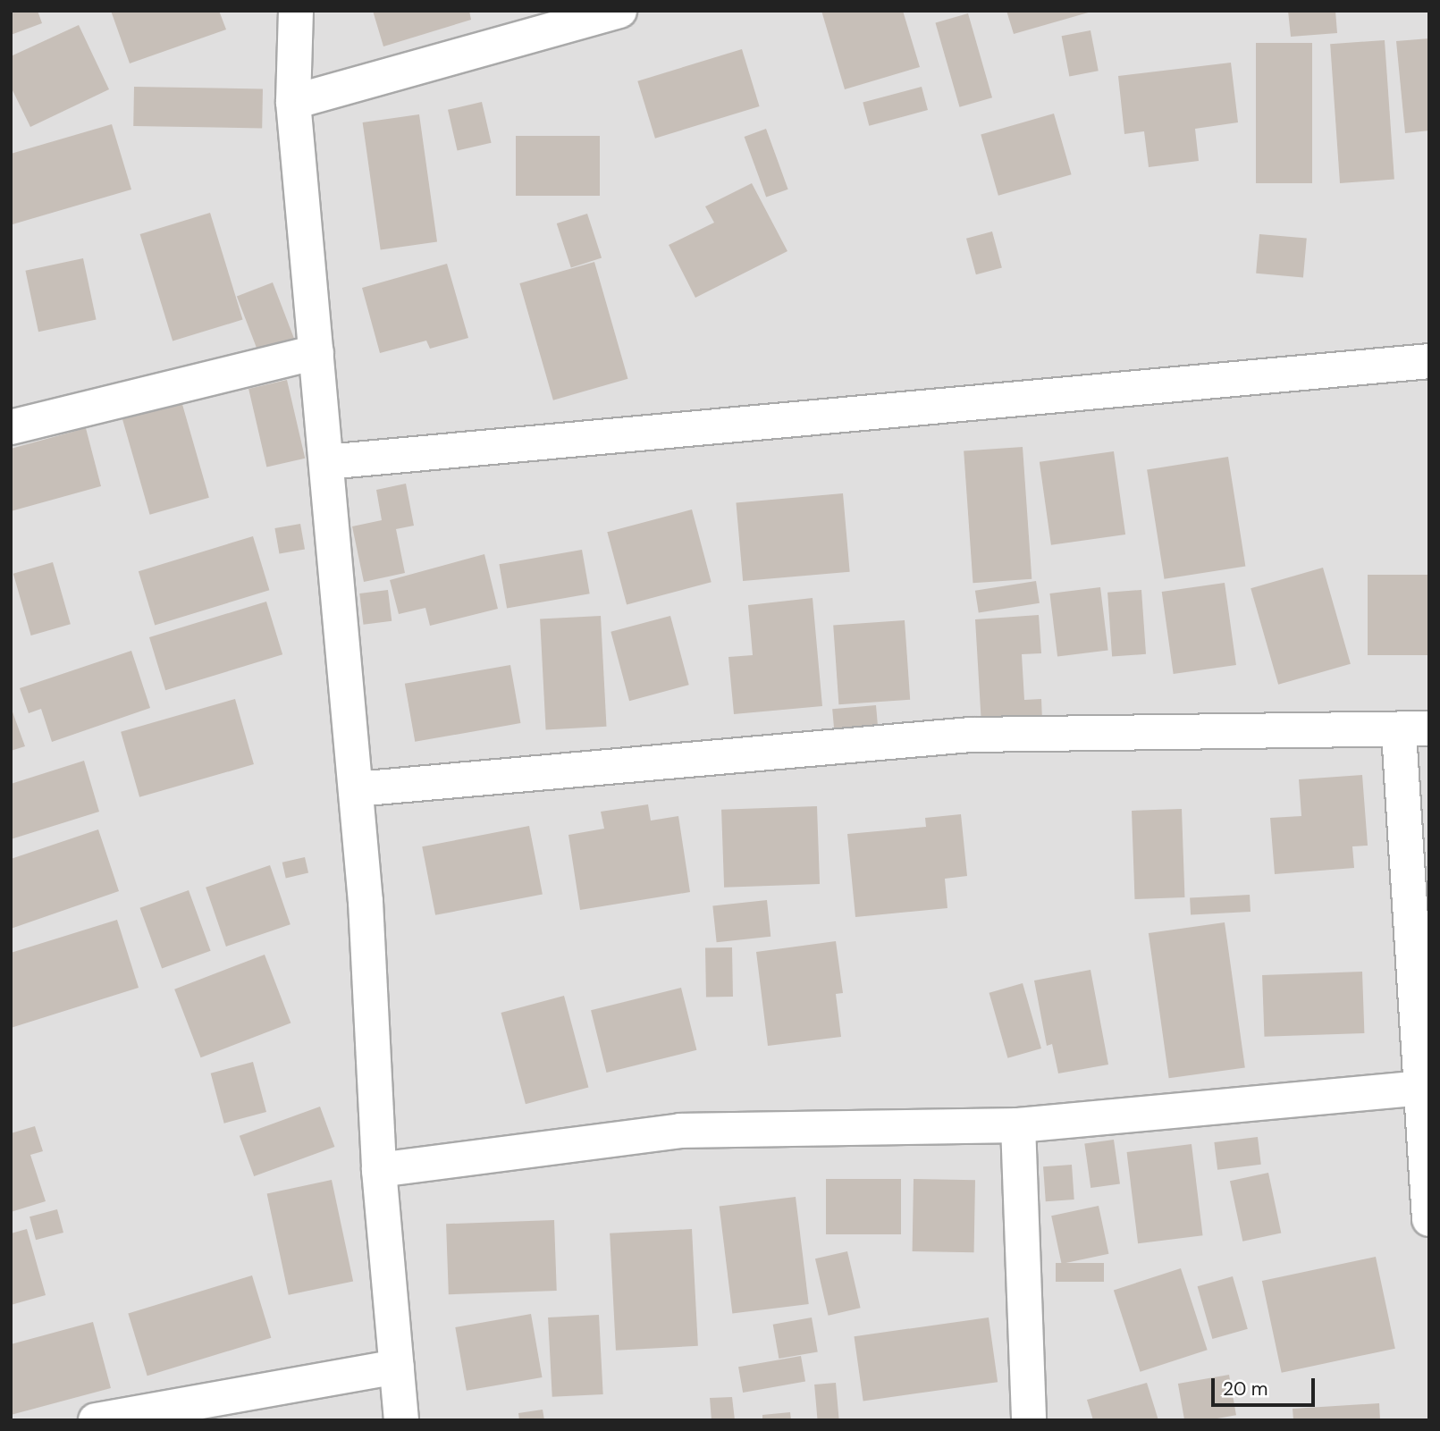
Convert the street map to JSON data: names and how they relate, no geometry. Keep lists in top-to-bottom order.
{
  "scale_bar": "20 m"
}
